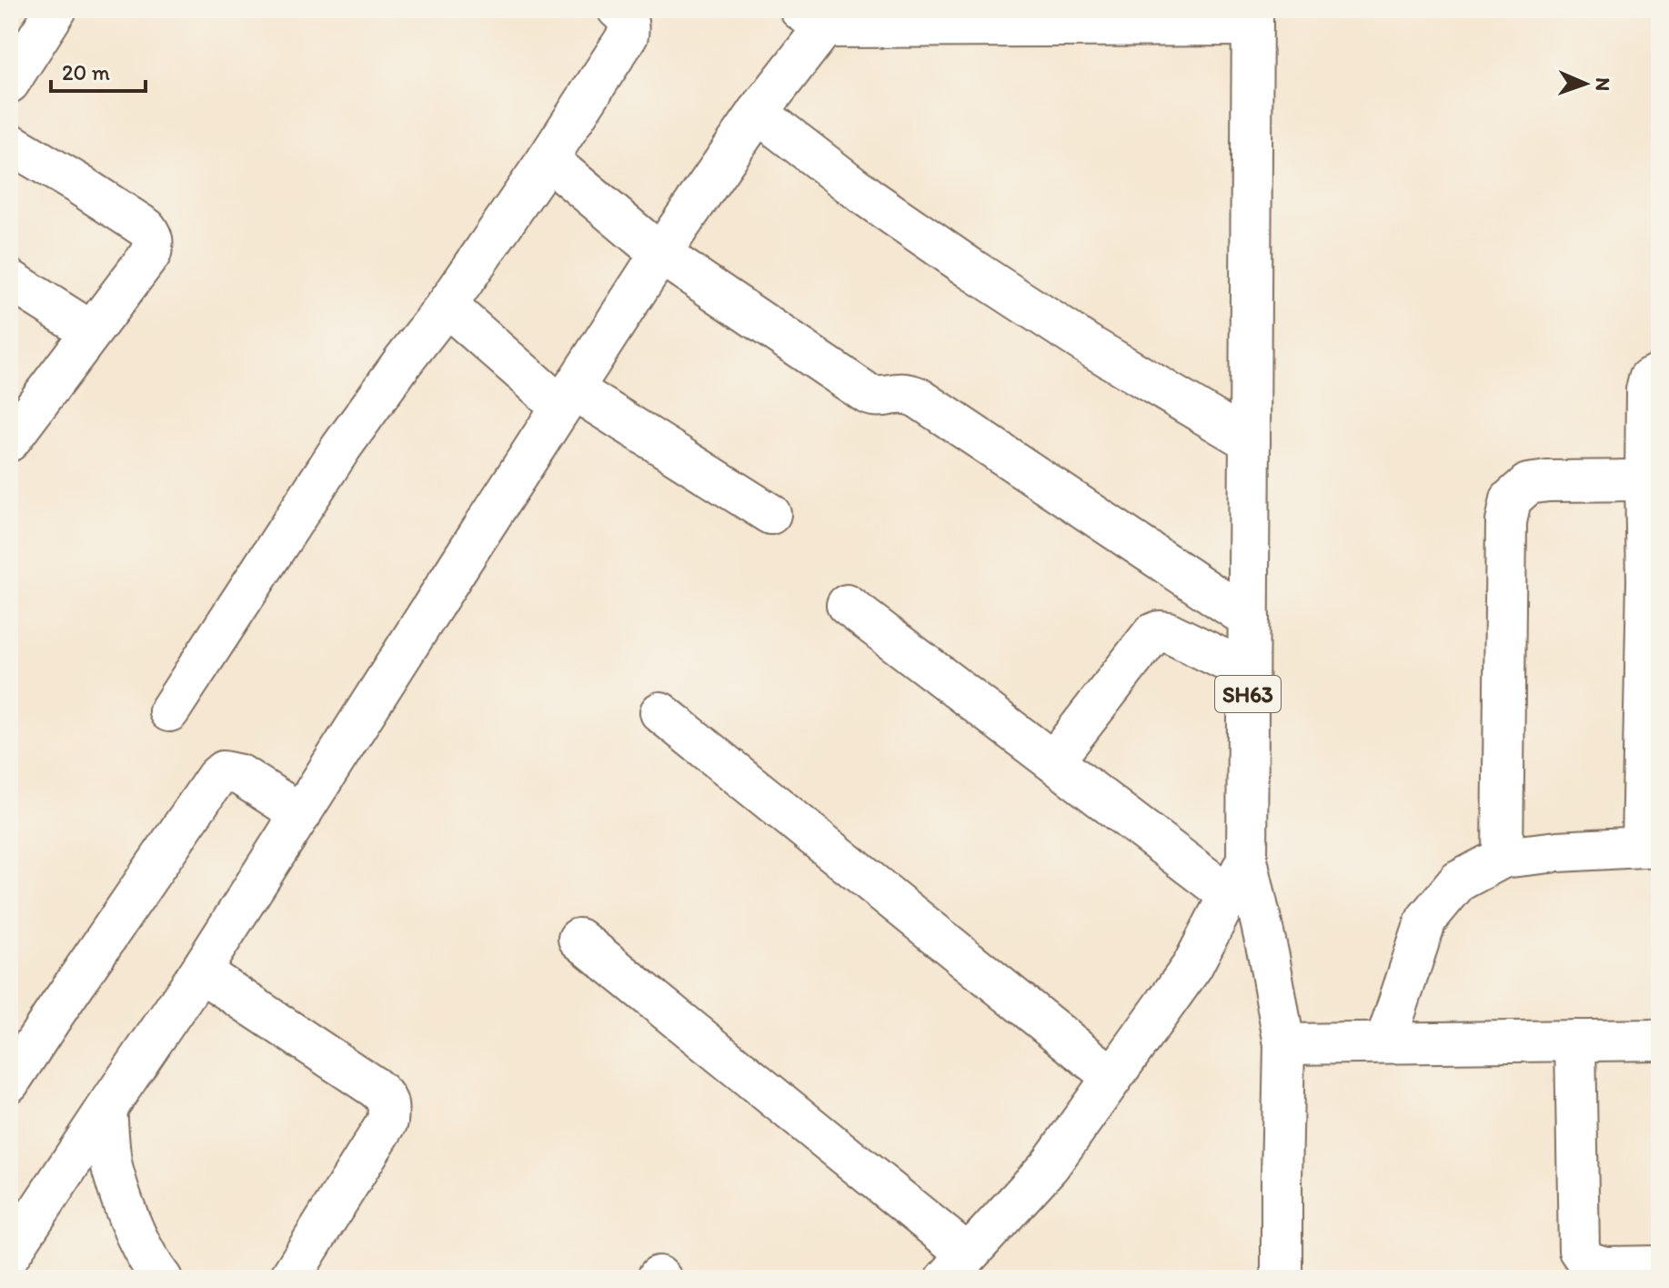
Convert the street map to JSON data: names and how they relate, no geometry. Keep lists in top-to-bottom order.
{
  "streets": {
    "street": ["SH63"]
  },
  "scale_bar": "20 m",
  "north": "right"
}
